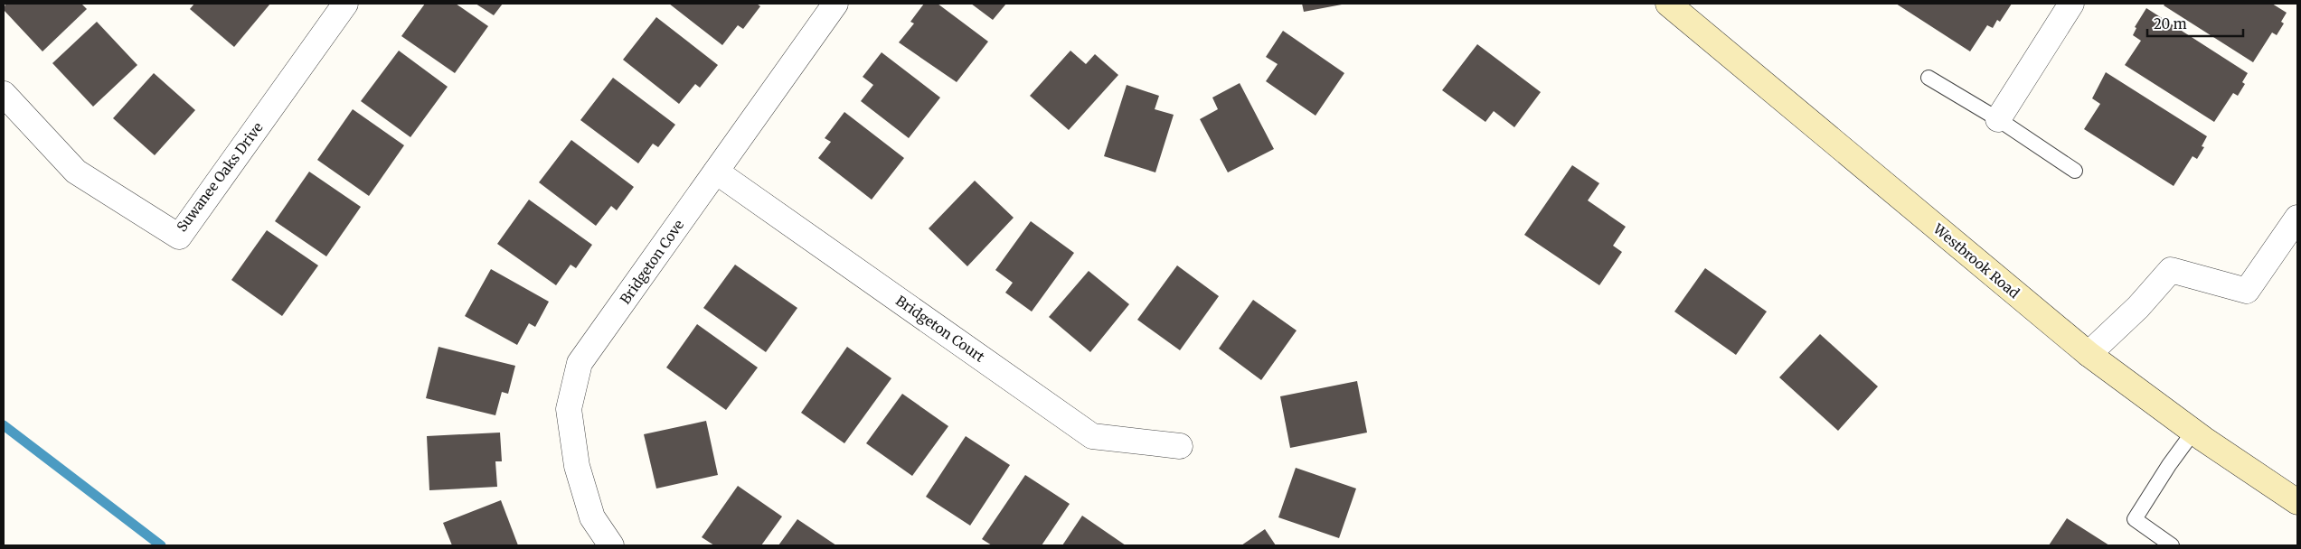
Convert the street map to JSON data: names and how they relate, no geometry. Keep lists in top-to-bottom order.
{
  "streets": {
    "street": [
      "Suwanee Oaks Drive",
      "Westbrook Road",
      "Bridgeton Cove",
      "Bridgeton Court"
    ]
  },
  "crossings": [
    ["Bridgeton Cove", "Bridgeton Court"]
  ],
  "scale_bar": "20 m"
}
